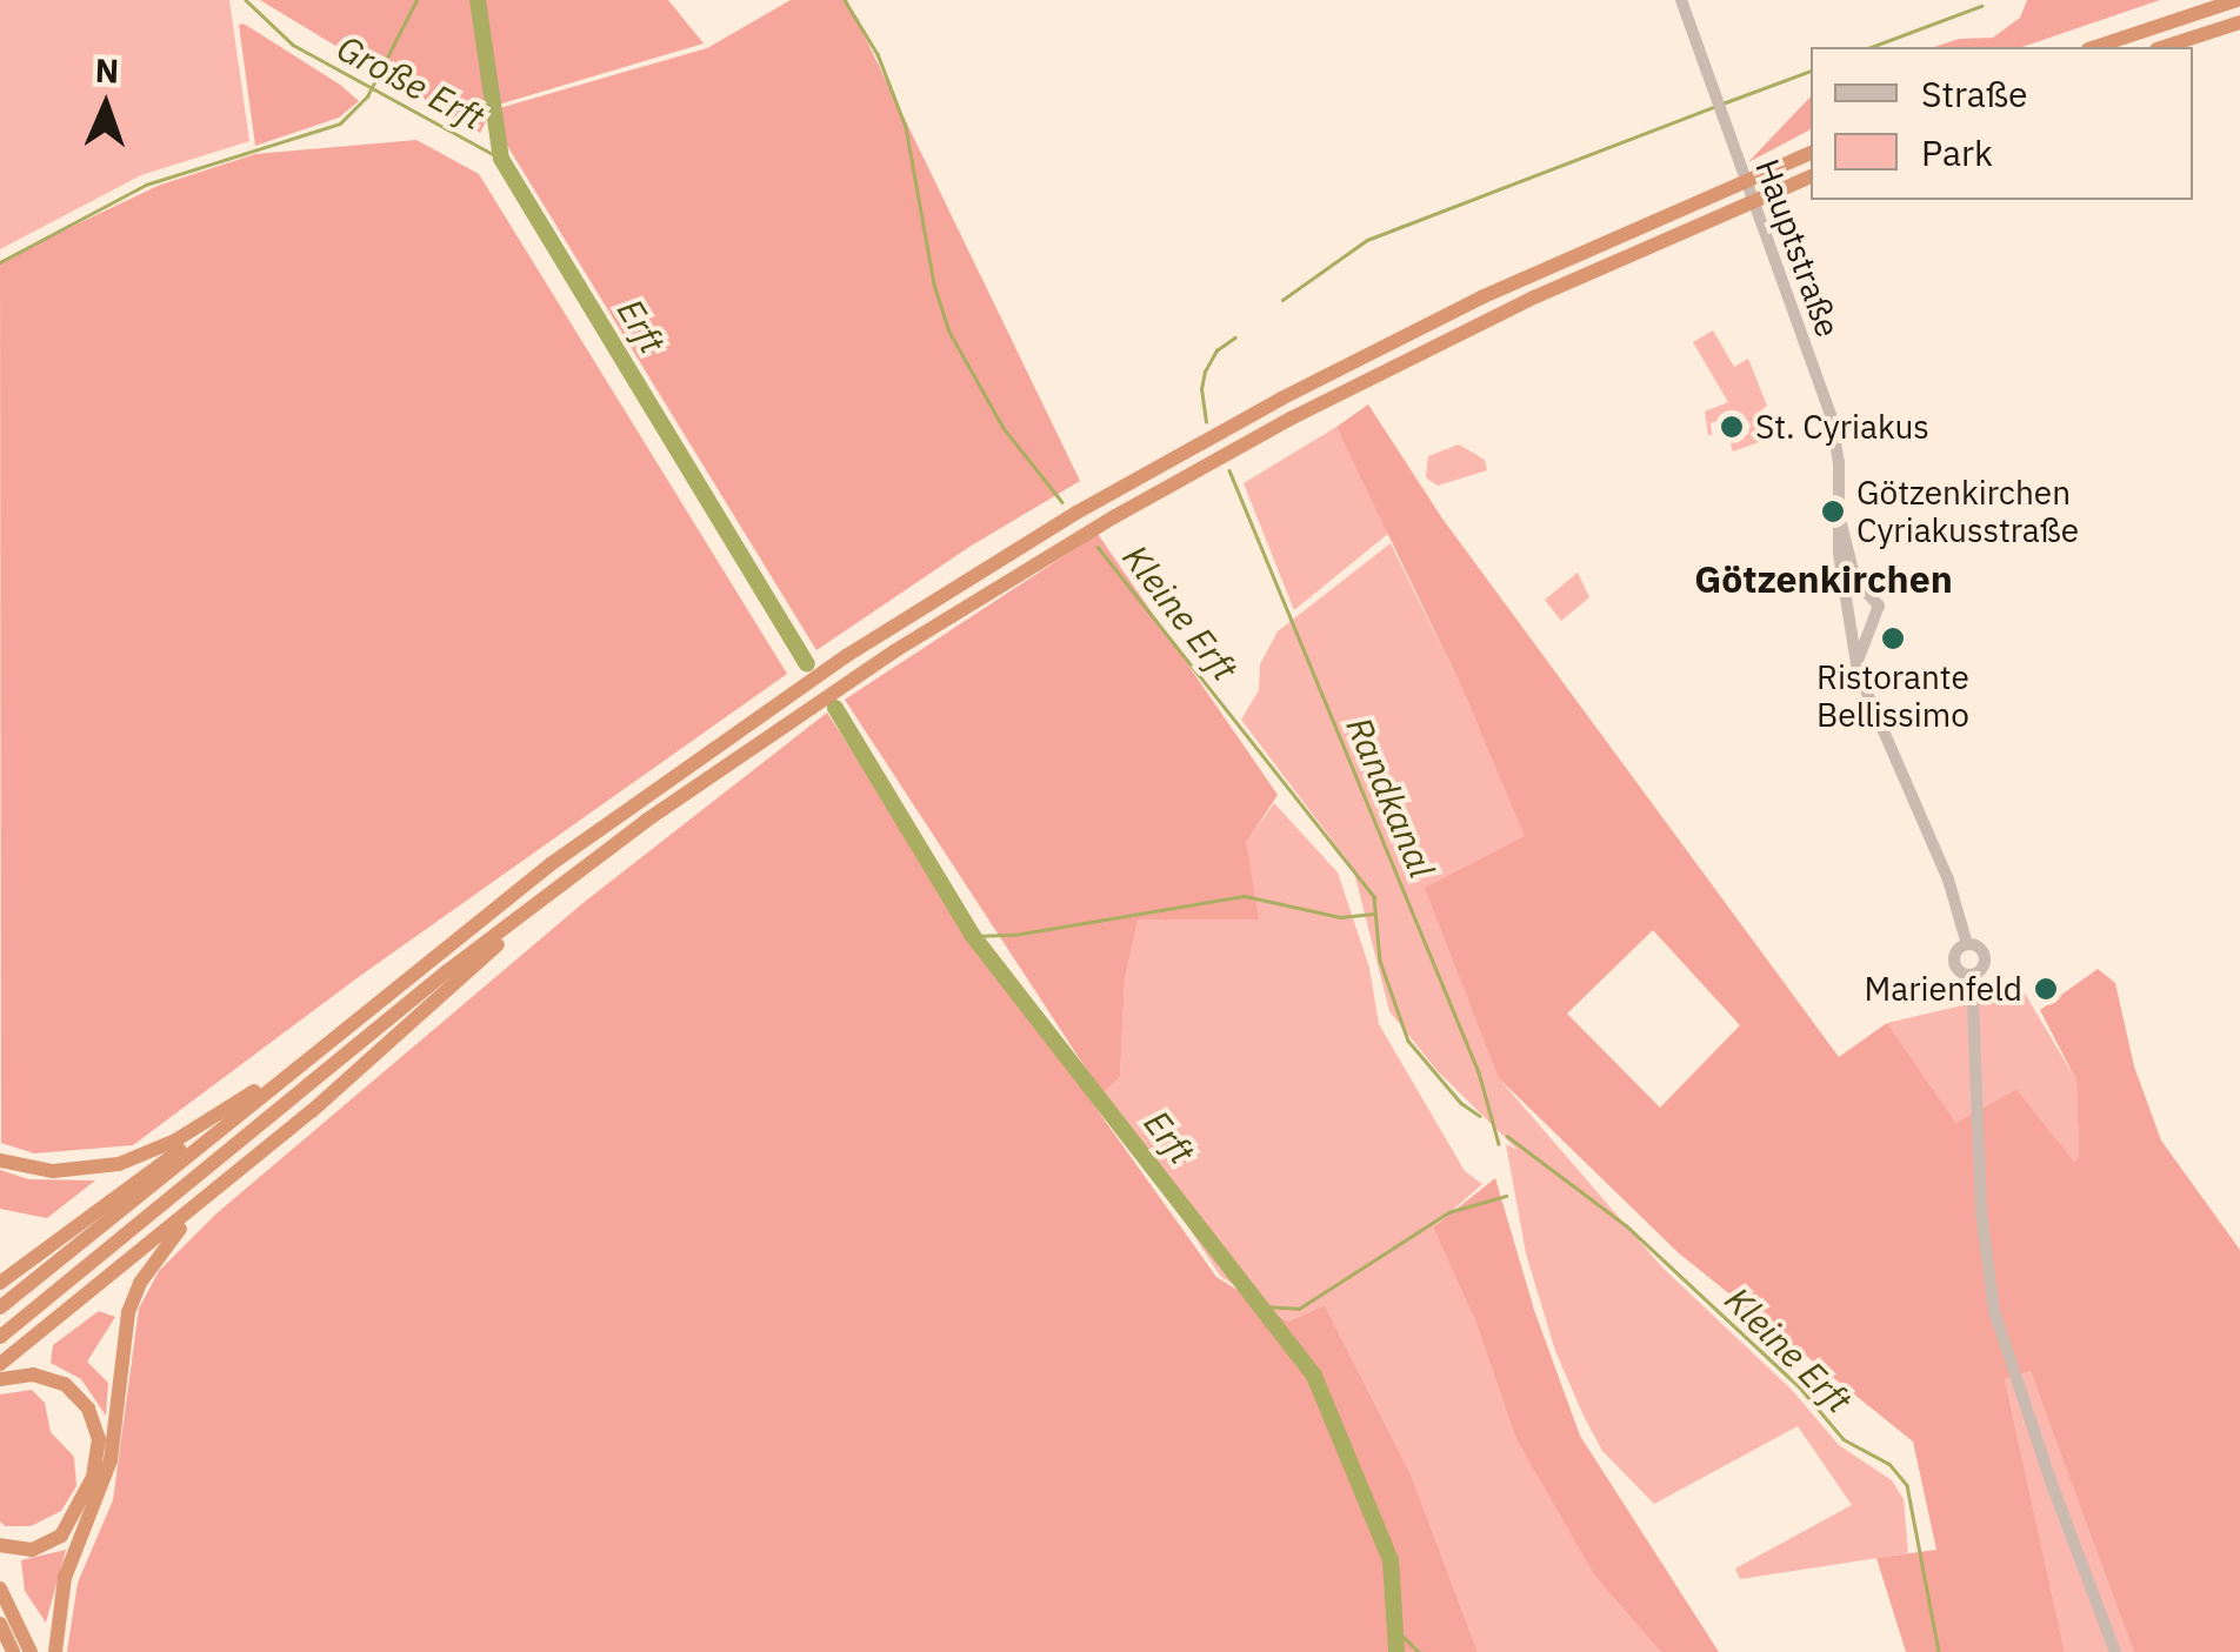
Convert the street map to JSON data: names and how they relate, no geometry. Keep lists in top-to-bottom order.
{
  "streets": {
    "main road": ["Hauptstraße"]
  },
  "districts": ["Götzenkirchen"],
  "water": [
    "Große Erft",
    "Erft",
    "Kleine Erft",
    "Randkanal"
  ],
  "places": [
    "St. Cyriakus",
    "Götzenkirchen Cyriakusstraße",
    "Ristorante Bellissimo",
    "Marienfeld"
  ],
  "legend": ["Straße", "Park"],
  "north": "top"
}
